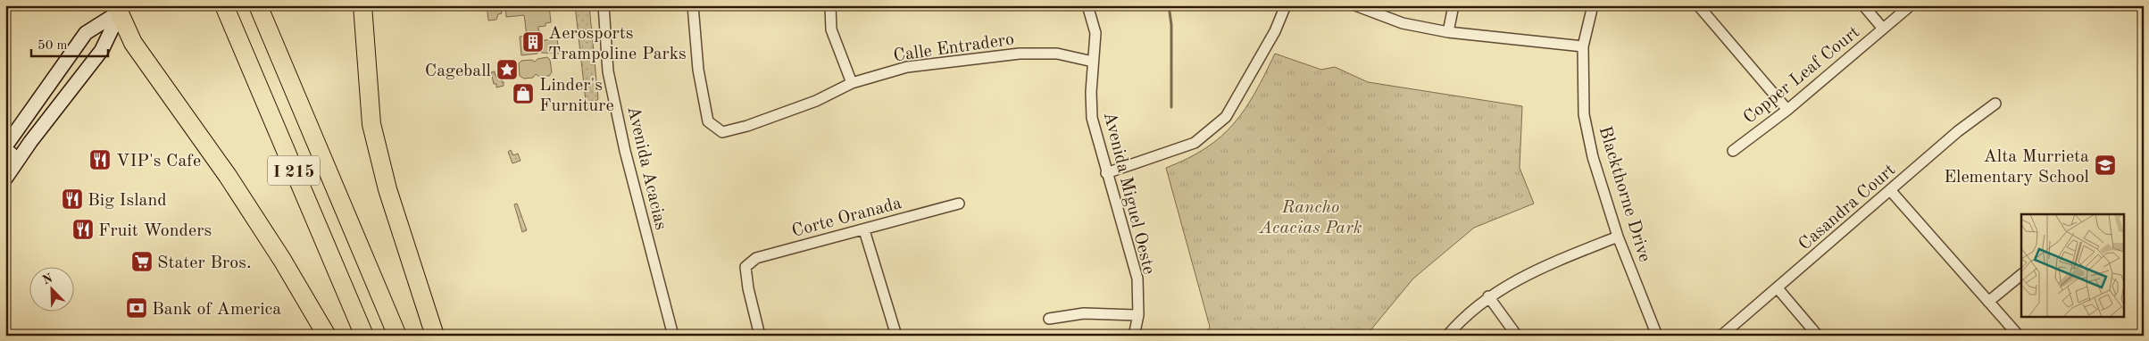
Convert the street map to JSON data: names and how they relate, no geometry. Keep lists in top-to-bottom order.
{
  "streets": {
    "highway": ["I 215"],
    "street": [
      "Calle Entradero",
      "Copper Leaf Court",
      "Avenida Acacias",
      "Avenida Miguel Oeste",
      "Blackthorne Drive",
      "Casandra Court",
      "Corte Oranada"
    ]
  },
  "crossings": [
    ["Calle Entradero", "Avenida Miguel Oeste"]
  ],
  "parks": ["Rancho Acacias Park"],
  "places": {
    "building": ["Aerosports Trampoline Parks"],
    "place": ["Cageball"],
    "shop": ["Linder's Furniture"],
    "restaurant": ["VIP's Cafe", "Big Island", "Fruit Wonders"],
    "school or university": ["Alta Murrieta Elementary School"],
    "supermarket": ["Stater Bros."],
    "bank": ["Bank of America"]
  },
  "scale_bar": "50 m",
  "north": "top left"
}
